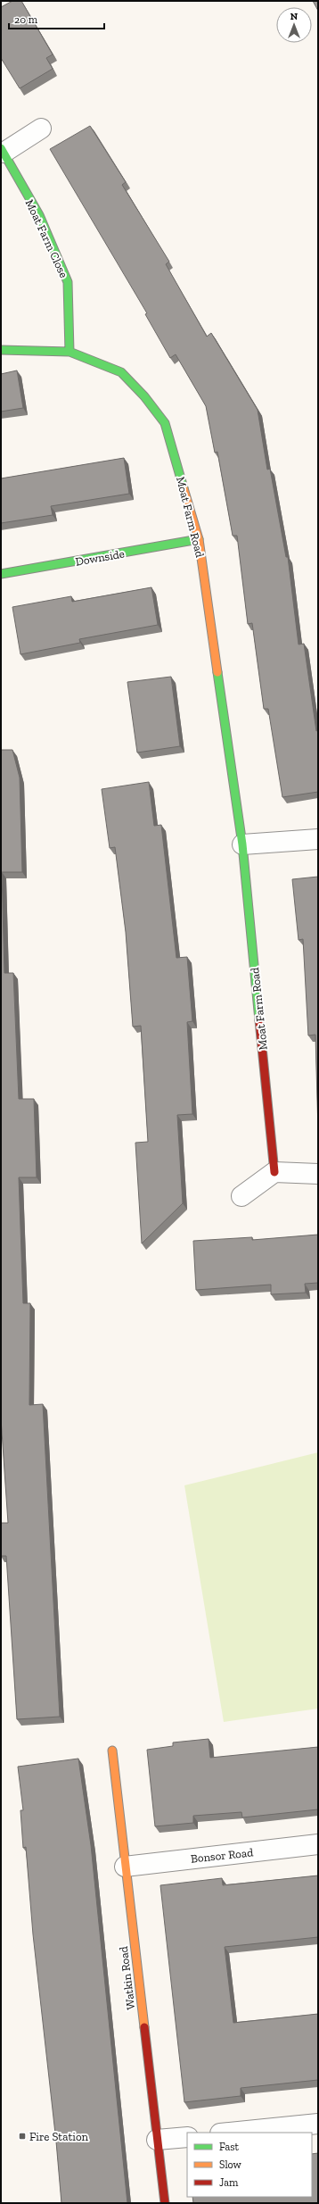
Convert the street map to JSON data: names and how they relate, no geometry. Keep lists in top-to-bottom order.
{
  "streets": {
    "street": [
      "Moat Farm Close",
      "Moat Farm Road",
      "Downside",
      "Bonsor Road",
      "Watkin Road"
    ]
  },
  "crossings": [
    ["Moat Farm Close", "Moat Farm Road"],
    ["Moat Farm Road", "Downside"],
    ["Bonsor Road", "Watkin Road"]
  ],
  "places": {
    "transit": ["Fire Station"]
  },
  "legend": ["Fast", "Slow", "Jam"],
  "scale_bar": "20 m",
  "north": "top"
}
